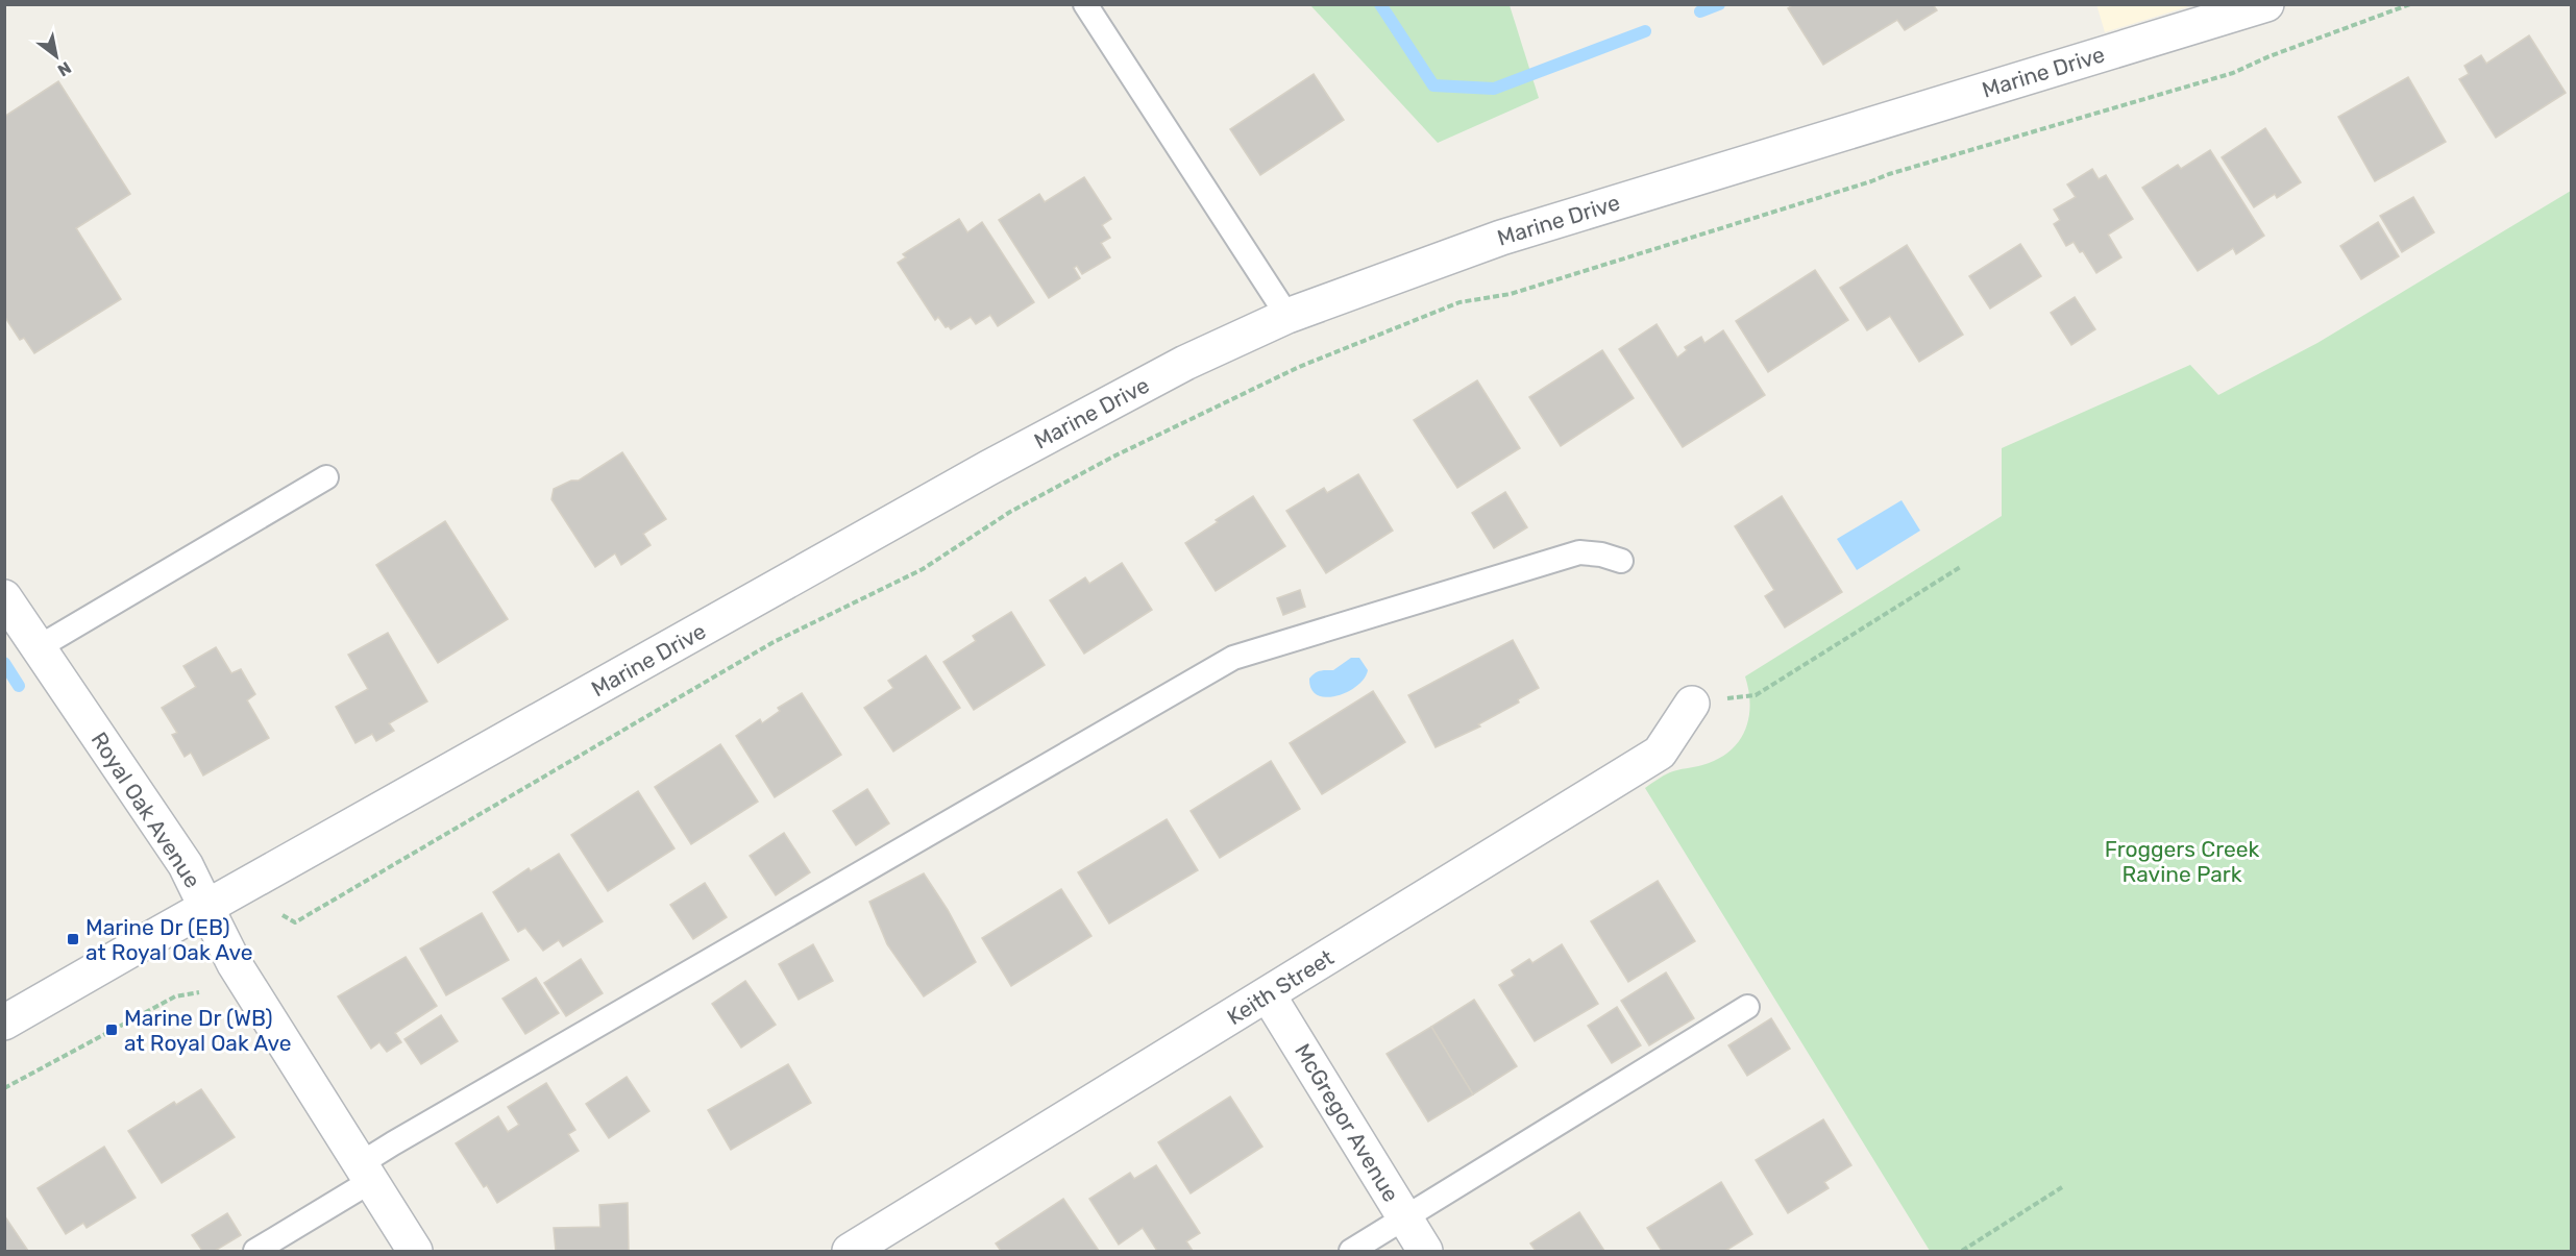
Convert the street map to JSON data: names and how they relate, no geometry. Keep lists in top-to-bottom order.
{
  "streets": {
    "street": [
      "Marine Drive",
      "Royal Oak Avenue",
      "Keith Street",
      "McGregor Avenue"
    ]
  },
  "crossings": [
    ["Marine Drive", "Royal Oak Avenue"],
    ["Keith Street", "McGregor Avenue"]
  ],
  "parks": ["Froggers Creek Ravine Park"],
  "places": {
    "transit": ["Marine Dr (EB) at Royal Oak Ave", "Marine Dr (WB) at Royal Oak Ave"]
  },
  "north": "bottom right"
}
